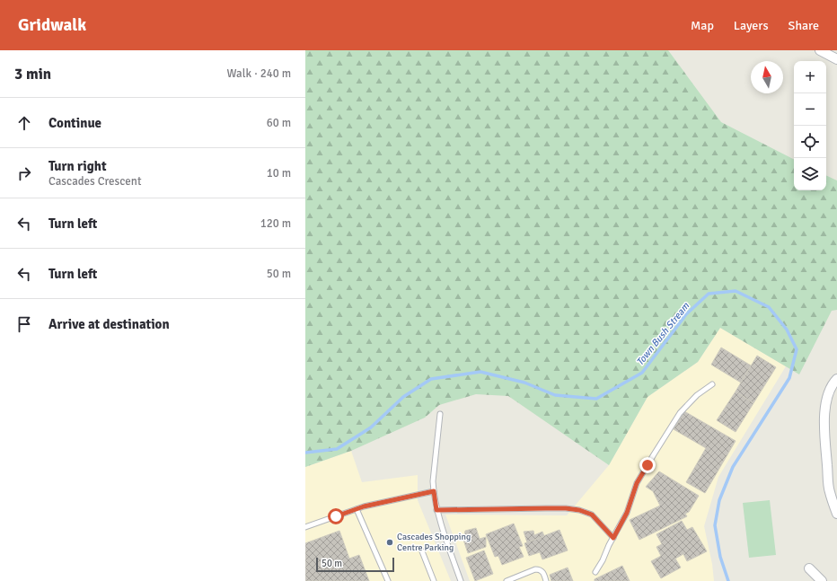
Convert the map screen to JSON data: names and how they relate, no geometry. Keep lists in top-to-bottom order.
{
  "water": ["Town Bush Stream"],
  "places": ["Cascades Shopping Centre Parking"],
  "scale_bar": "50 m",
  "north": "top",
  "page": {
    "header": "Gridwalk",
    "nav": ["Map", "Layers", "Share"],
    "heading": ["3 min", "Walk · 240 m"],
    "map_buttons": ["+", "−"],
    "list": [
      ["Continue", "60 m"],
      ["Turn right", "Cascades Crescent", "10 m"],
      ["Turn left", "120 m"],
      ["Turn left", "50 m"],
      "Arrive at destination"
    ],
    "scale": "50 m"
  }
}
